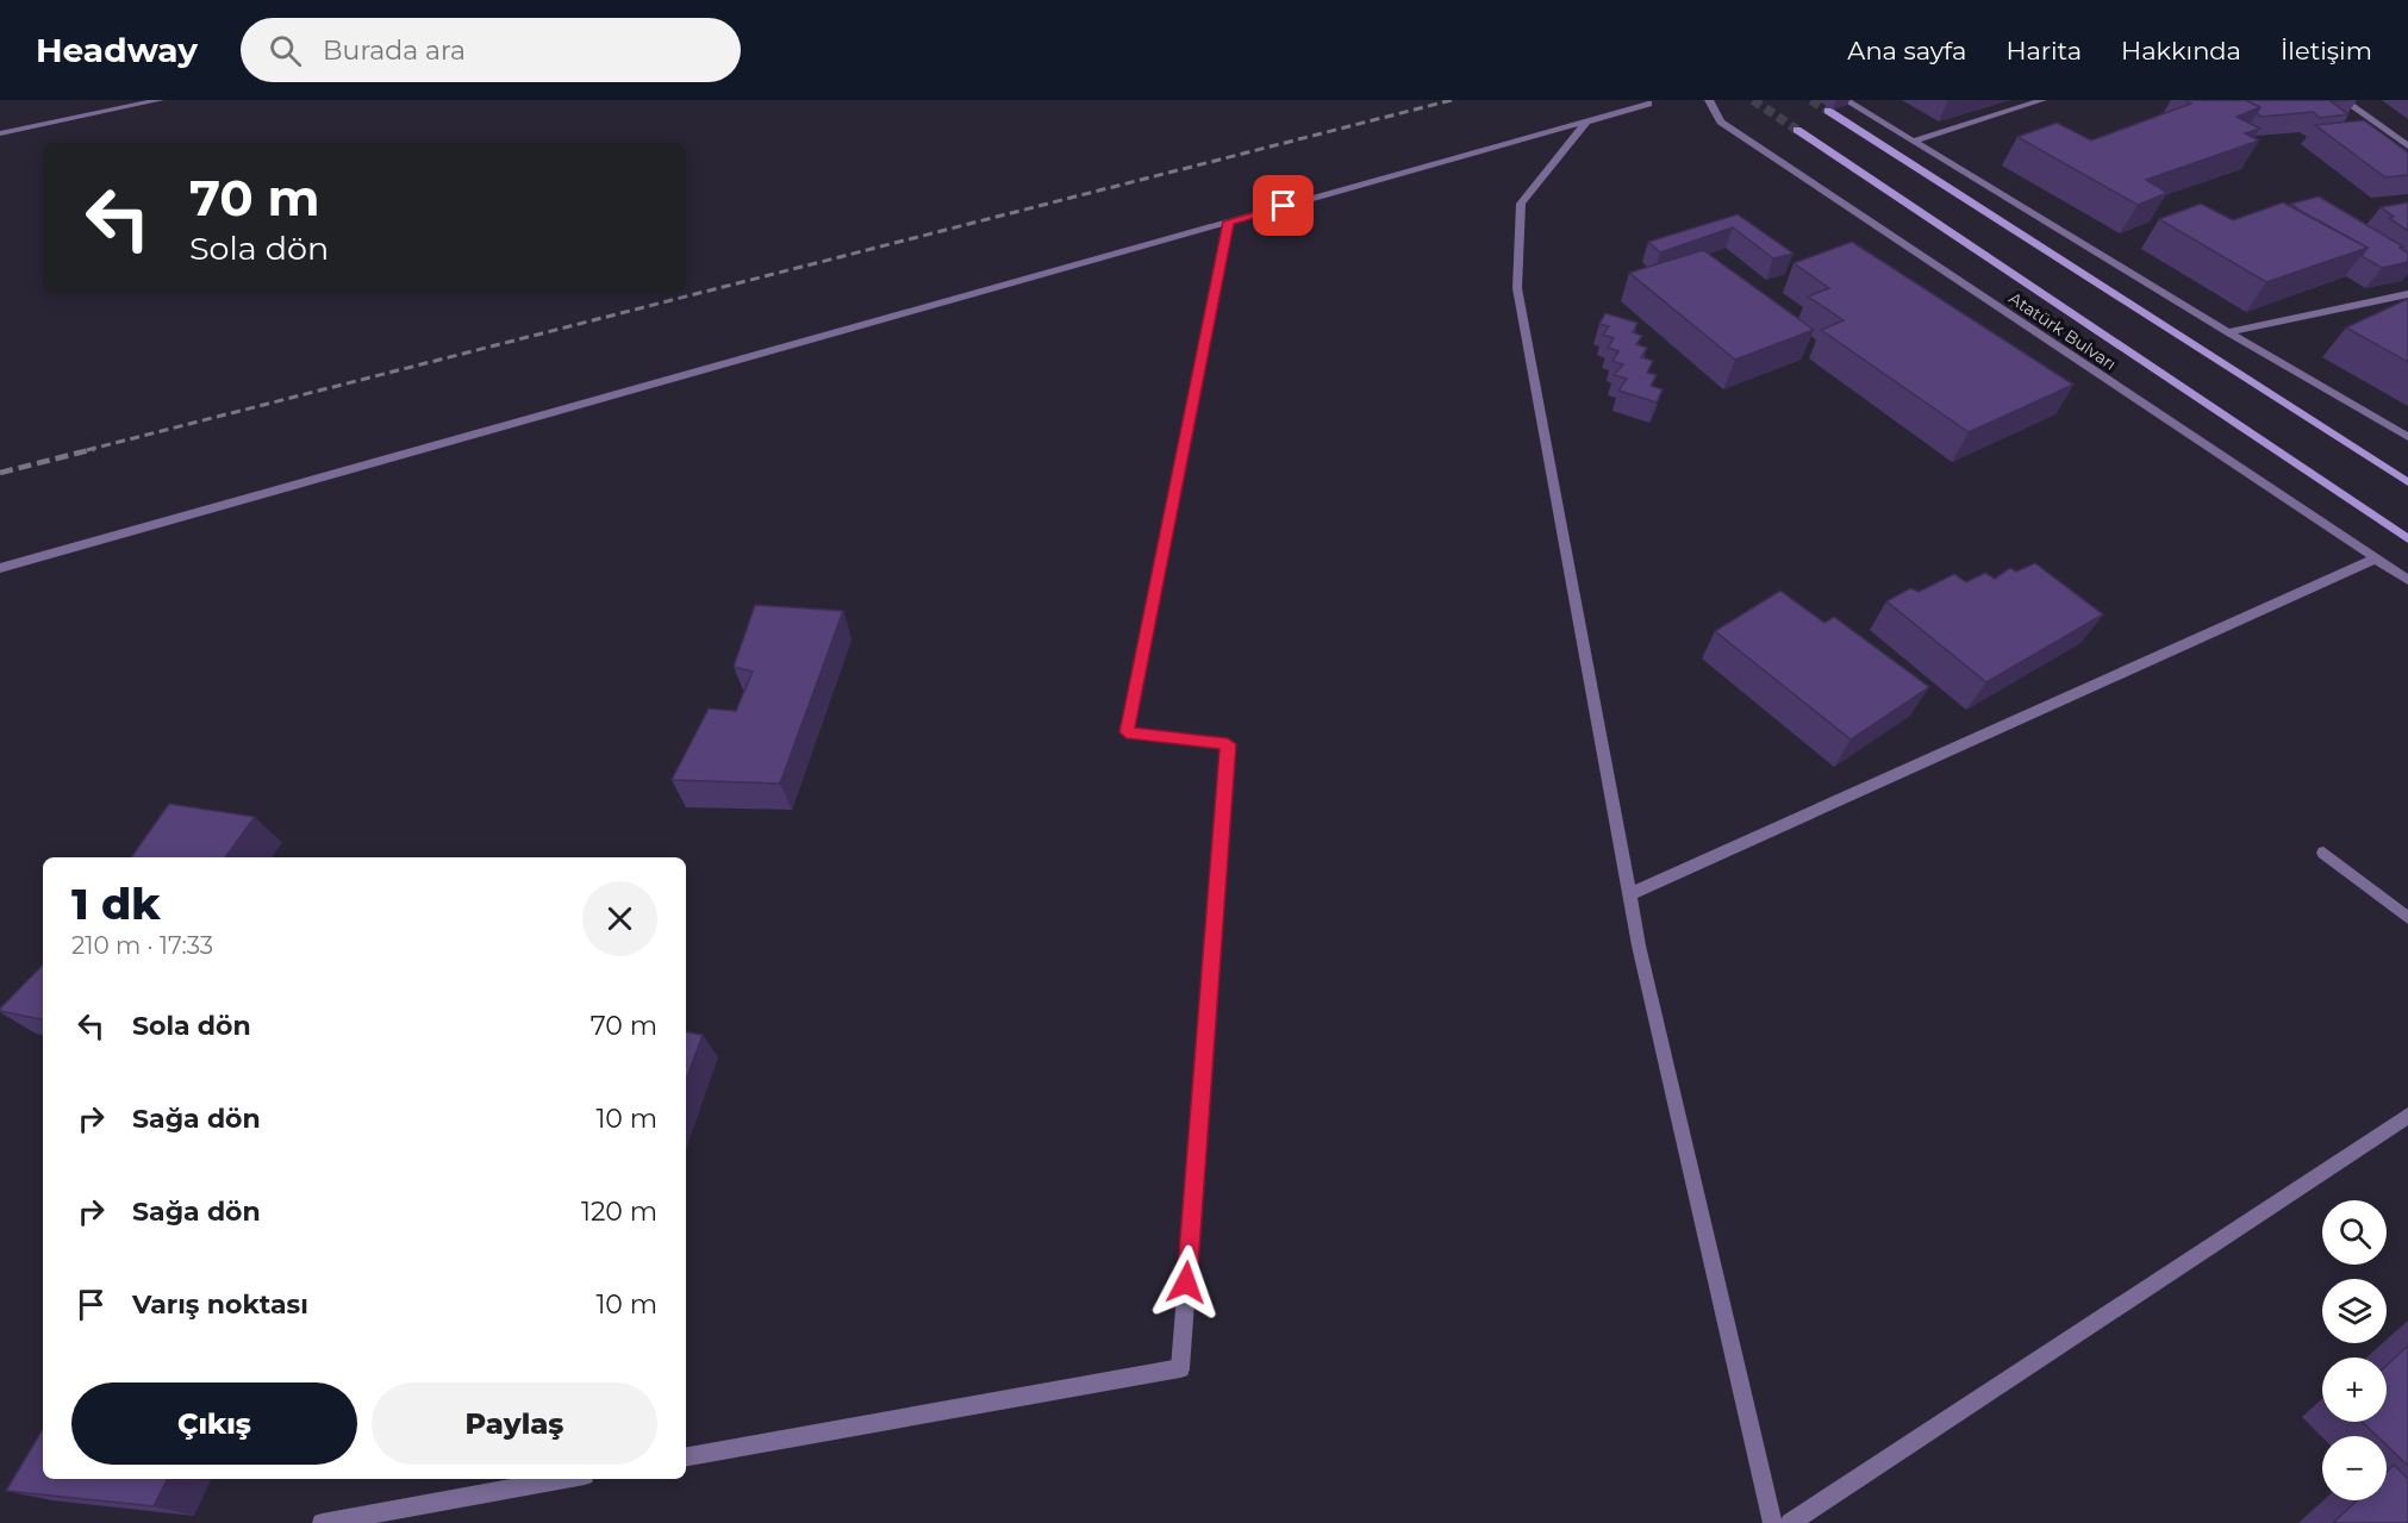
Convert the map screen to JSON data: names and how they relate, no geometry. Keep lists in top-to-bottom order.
{
  "streets": {
    "main road": ["Atatürk Bulvarı"]
  },
  "page": {
    "header": "Headway",
    "search": "Burada ara",
    "nav": [
      "Ana sayfa",
      "Harita",
      "Hakkında",
      "İletişim"
    ],
    "turn": ["70 m", "Sola dön"],
    "heading": ["1 dk", "210 m · 17:33"],
    "list": [
      {
        "name": "Sola dön",
        "value": "70 m"
      },
      {
        "name": "Sağa dön",
        "value": "10 m"
      },
      {
        "name": "Sağa dön",
        "value": "120 m"
      },
      {
        "name": "Varış noktası",
        "value": "10 m"
      }
    ],
    "map_buttons": ["+", "−"],
    "buttons": ["Çıkış", "Paylaş"]
  }
}
